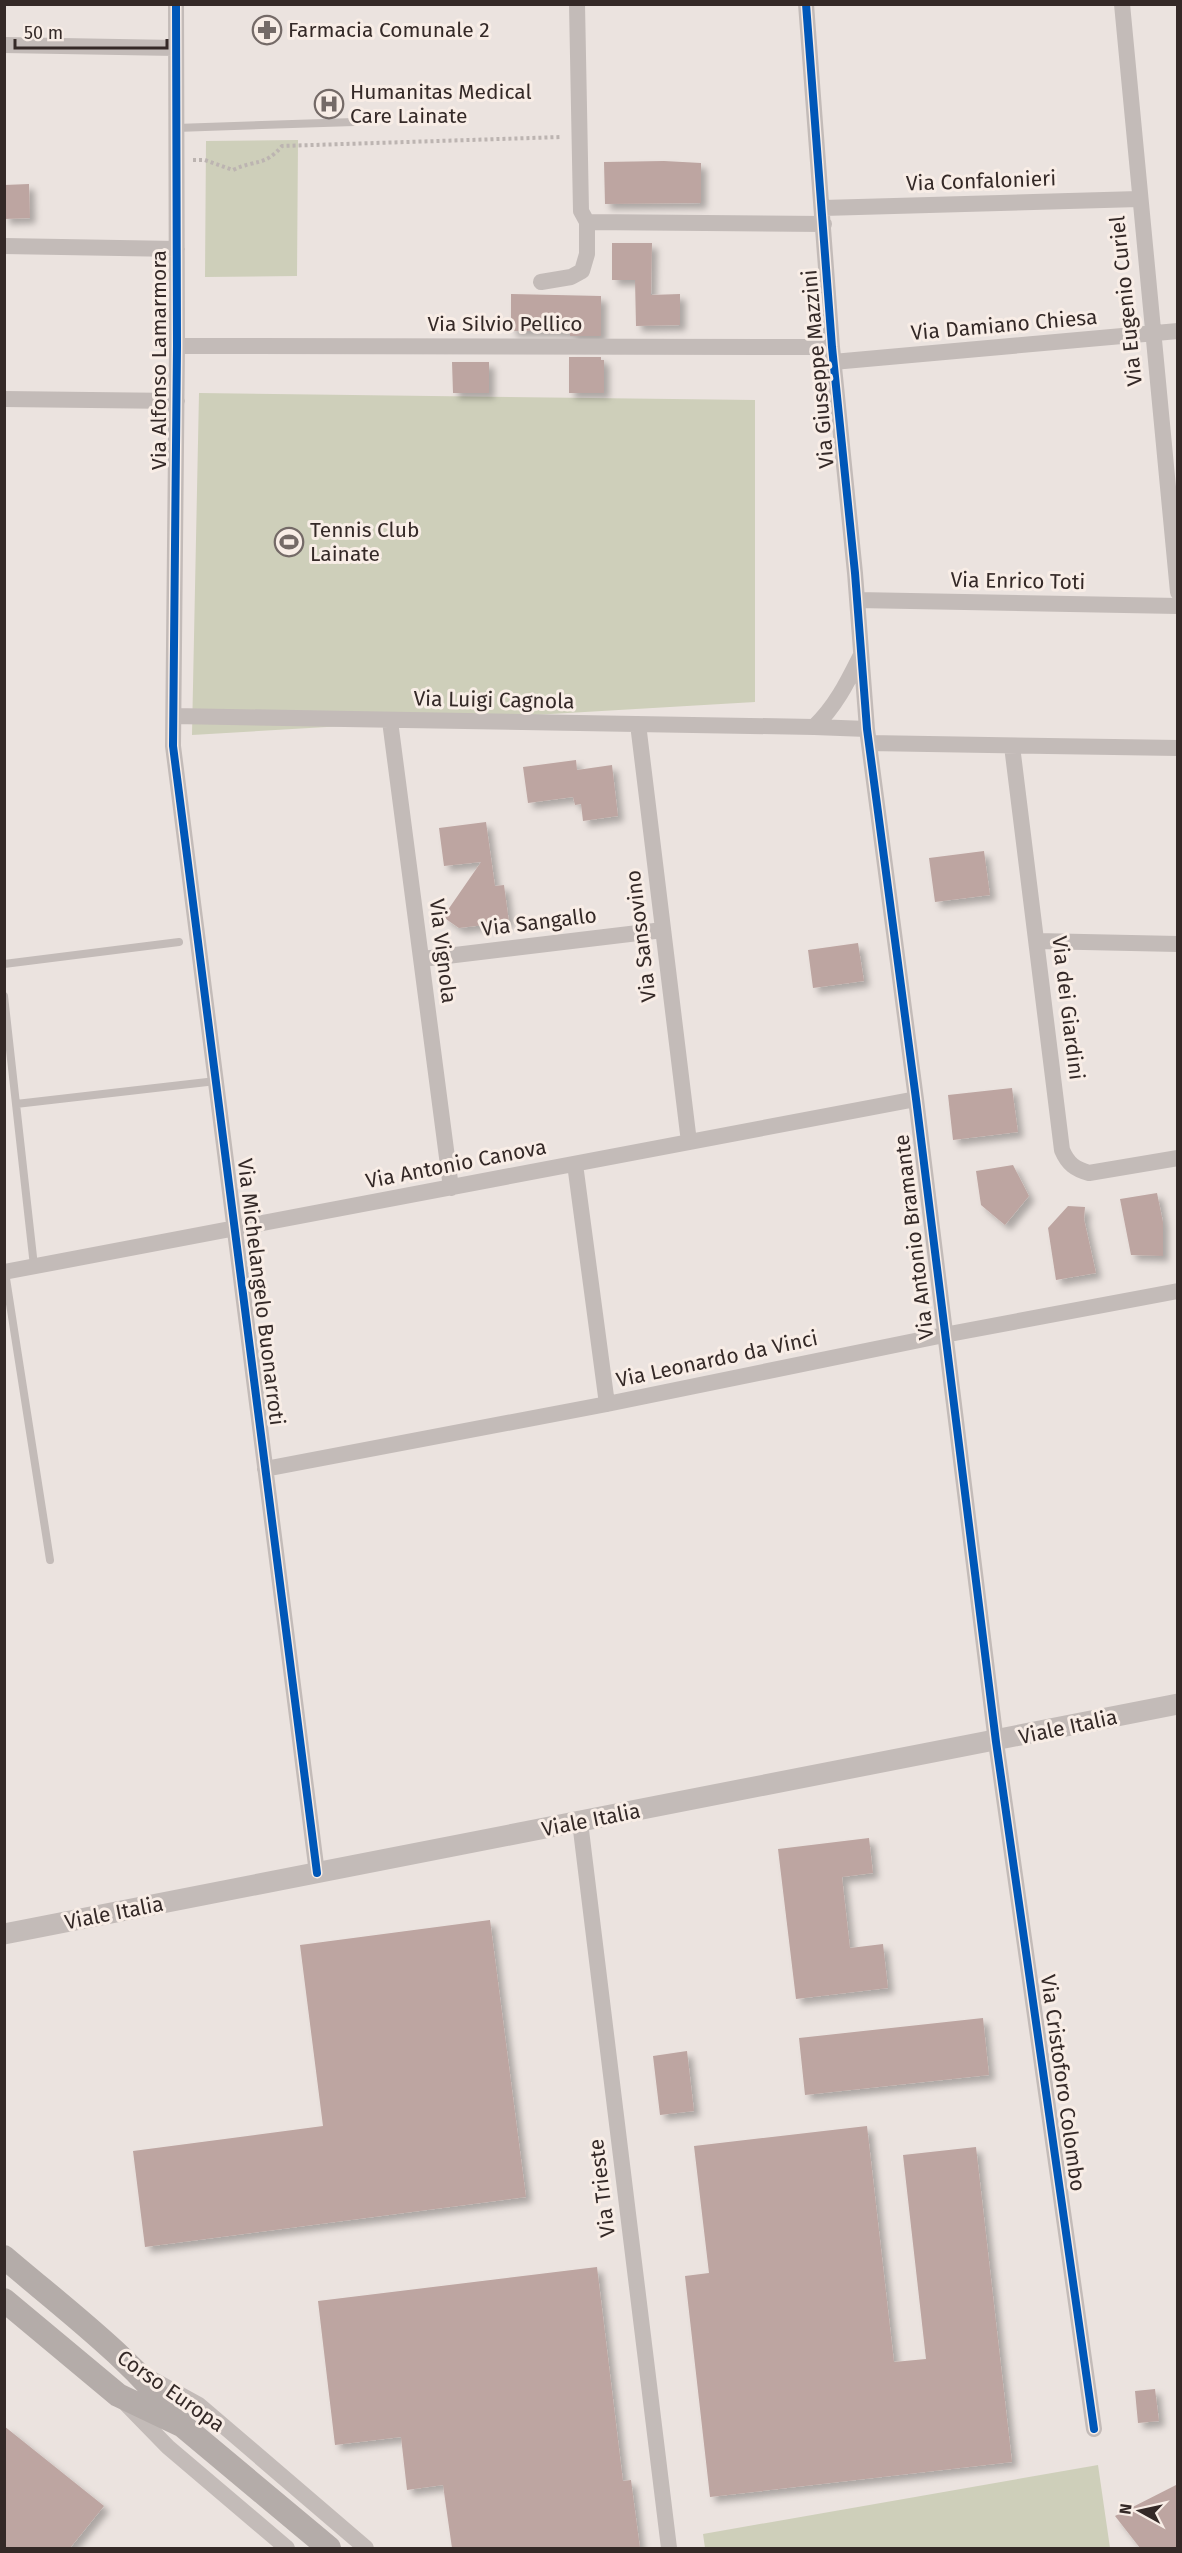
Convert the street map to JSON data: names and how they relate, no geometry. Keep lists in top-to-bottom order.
{
  "streets": {
    "main road": ["Corso Europa"],
    "street": [
      "Via Confalonieri",
      "Via Eugenio Curiel",
      "Via Silvio Pellico",
      "Via Damiano Chiesa",
      "Via Alfonso Lamarmora",
      "Via Giuseppe Mazzini",
      "Via Enrico Toti",
      "Via Luigi Cagnola",
      "Via Sangallo",
      "Via Sansovino",
      "Via Vignola",
      "Via dei Giardini",
      "Via Antonio Canova",
      "Via Antonio Bramante",
      "Via Michelangelo Buonarroti",
      "Via Leonardo da Vinci",
      "Viale Italia",
      "Via Cristoforo Colombo",
      "Via Trieste"
    ]
  },
  "crossings": [
    ["Via Confalonieri", "Via Eugenio Curiel"],
    ["Via Confalonieri", "Via Giuseppe Mazzini"],
    ["Via Eugenio Curiel", "Via Damiano Chiesa"],
    ["Via Silvio Pellico", "Via Damiano Chiesa"],
    ["Via Silvio Pellico", "Via Alfonso Lamarmora"],
    ["Via Silvio Pellico", "Via Giuseppe Mazzini"],
    ["Via Damiano Chiesa", "Via Giuseppe Mazzini"],
    ["Via Alfonso Lamarmora", "Via Luigi Cagnola"],
    ["Via Alfonso Lamarmora", "Via Michelangelo Buonarroti"],
    ["Via Giuseppe Mazzini", "Via Enrico Toti"],
    ["Via Giuseppe Mazzini", "Via Luigi Cagnola"],
    ["Via Giuseppe Mazzini", "Via Antonio Bramante"],
    ["Via Luigi Cagnola", "Via Sansovino"],
    ["Via Luigi Cagnola", "Via Vignola"],
    ["Via Luigi Cagnola", "Via dei Giardini"],
    ["Via Luigi Cagnola", "Via Antonio Bramante"],
    ["Via Luigi Cagnola", "Via Michelangelo Buonarroti"],
    ["Via Sangallo", "Via Sansovino"],
    ["Via Sangallo", "Via Vignola"],
    ["Via Sansovino", "Via Antonio Canova"],
    ["Via Vignola", "Via Antonio Canova"],
    ["Via Antonio Canova", "Via Antonio Bramante"],
    ["Via Antonio Canova", "Via Michelangelo Buonarroti"],
    ["Via Antonio Bramante", "Via Leonardo da Vinci"],
    ["Via Antonio Bramante", "Viale Italia"],
    ["Via Antonio Bramante", "Via Cristoforo Colombo"],
    ["Via Michelangelo Buonarroti", "Via Leonardo da Vinci"],
    ["Via Michelangelo Buonarroti", "Viale Italia"],
    ["Viale Italia", "Via Cristoforo Colombo"],
    ["Viale Italia", "Via Trieste"]
  ],
  "places": {
    "pharmacy": ["Farmacia Comunale 2"],
    "hospital": ["Humanitas Medical Care Lainate"],
    "sports": ["Tennis Club Lainate"]
  },
  "scale_bar": "50 m",
  "north": "left"
}
